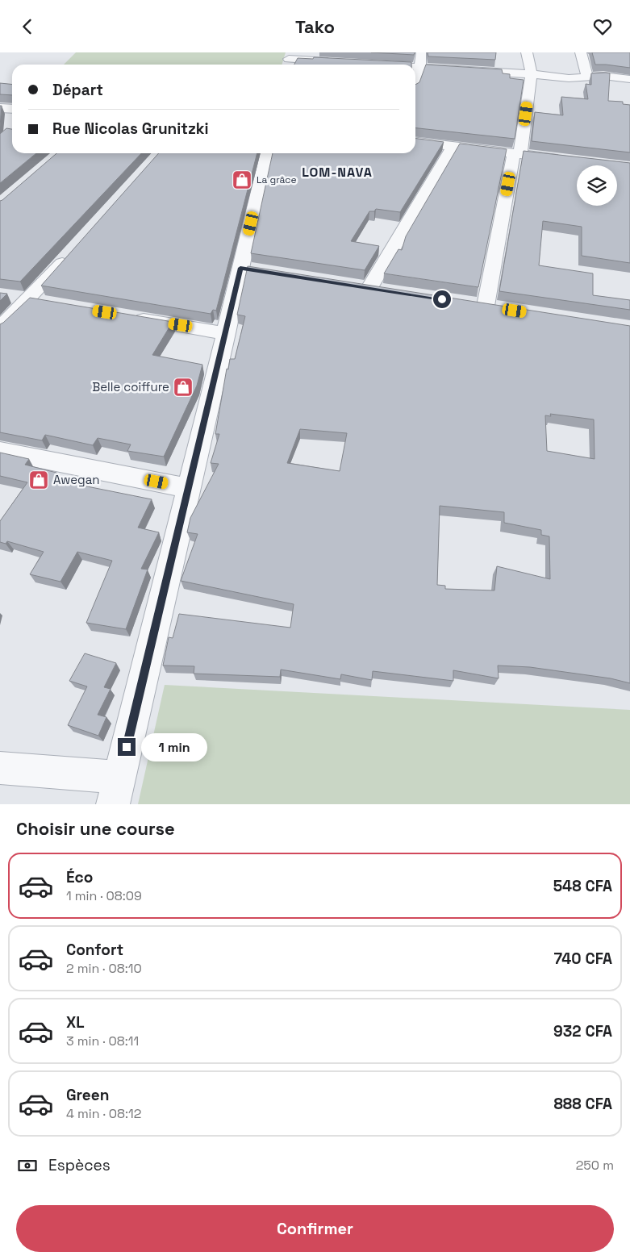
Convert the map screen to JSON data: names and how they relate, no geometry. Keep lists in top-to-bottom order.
{
  "districts": ["LOM-NAVA"],
  "places": {
    "shop": ["La grâce", "Belle coiffure", "Awegan"]
  },
  "page": {
    "header": "Tako",
    "banner": ["Départ", "Rue Nicolas Grunitzki"],
    "bubble": "1 min",
    "heading": "Choisir une course",
    "list": [
      {
        "name": "Éco",
        "note": "1 min · 08:09",
        "value": "548 CFA"
      },
      {
        "name": "Confort",
        "note": "2 min · 08:10",
        "value": "740 CFA"
      },
      {
        "name": "XL",
        "note": "3 min · 08:11",
        "value": "932 CFA"
      },
      {
        "name": "Green",
        "note": "4 min · 08:12",
        "value": "888 CFA"
      }
    ],
    "pay": ["Espèces", "250 m"],
    "buttons": "Confirmer"
  }
}
